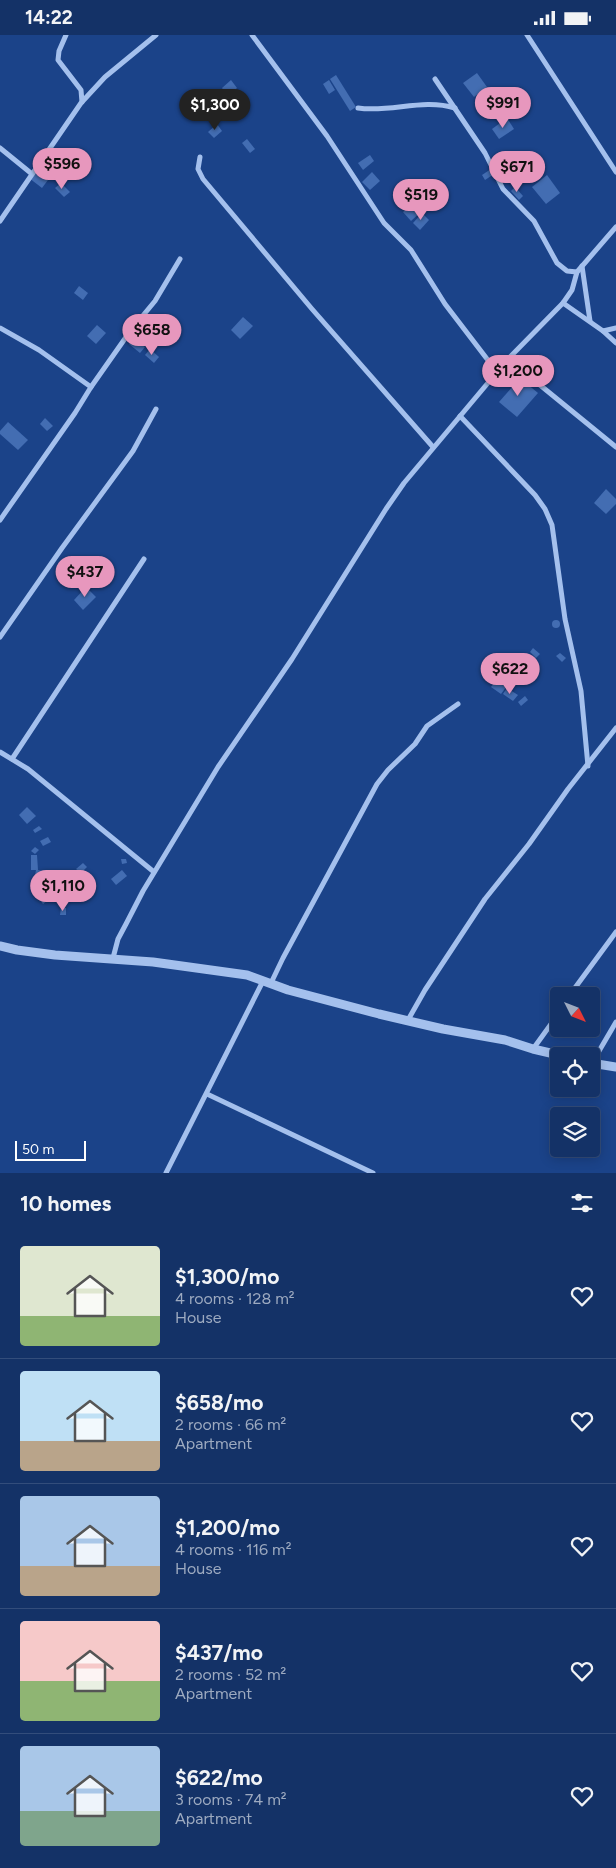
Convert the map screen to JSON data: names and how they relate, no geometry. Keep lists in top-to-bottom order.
{
  "scale_bar": "50 m",
  "north": "bottom right",
  "page": {
    "status": "14:22",
    "price": [
      "$991",
      "$1,300",
      "$596",
      "$671",
      "$519",
      "$658",
      "$1,200",
      "$437",
      "$622",
      "$1,110"
    ],
    "scale": "50 m",
    "heading": "10 homes",
    "list": [
      {
        "name": "$1,300/mo",
        "note": "4 rooms · 128 m² · House"
      },
      {
        "name": "$658/mo",
        "note": "2 rooms · 66 m² · Apartment"
      },
      {
        "name": "$1,200/mo",
        "note": "4 rooms · 116 m² · House"
      },
      {
        "name": "$437/mo",
        "note": "2 rooms · 52 m² · Apartment"
      },
      {
        "name": "$622/mo",
        "note": "3 rooms · 74 m² · Apartment"
      }
    ]
  }
}
